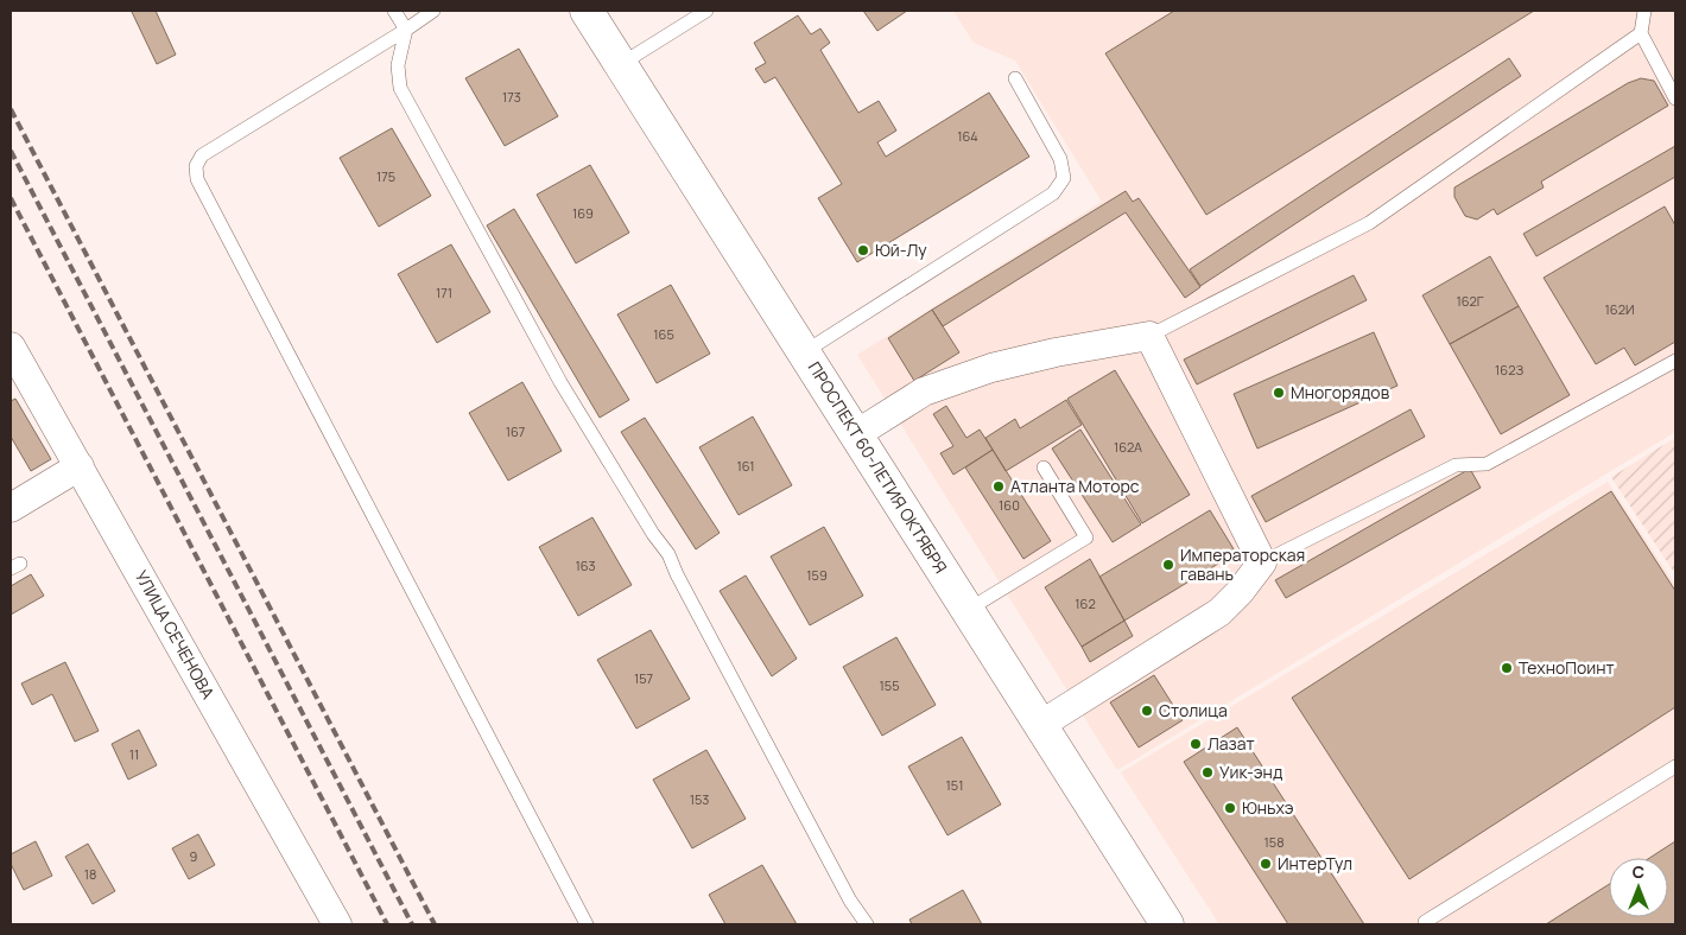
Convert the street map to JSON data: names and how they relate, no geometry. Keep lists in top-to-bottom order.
{
  "streets": {
    "highway": ["ПРОСПЕКТ 60-ЛЕТИЯ ОКТЯБРЯ"],
    "street": ["УЛИЦА СЕЧЕНОВА"]
  },
  "places": [
    "Юй-Лу",
    "Многорядов",
    "Атланта Моторс",
    "Императорская гавань",
    "ТехноПоинт",
    "Столица",
    "Лазат",
    "Уик-энд",
    "Юньхэ",
    "ИнтерТул"
  ],
  "house_numbers": [
    "173",
    "164",
    "175",
    "169",
    "171",
    "162Г",
    "162И",
    "165",
    "162З",
    "167",
    "162А",
    "161",
    "160",
    "163",
    "159",
    "162",
    "157",
    "155",
    "11",
    "151",
    "153",
    "158",
    "9",
    "18"
  ],
  "north": "top"
}
